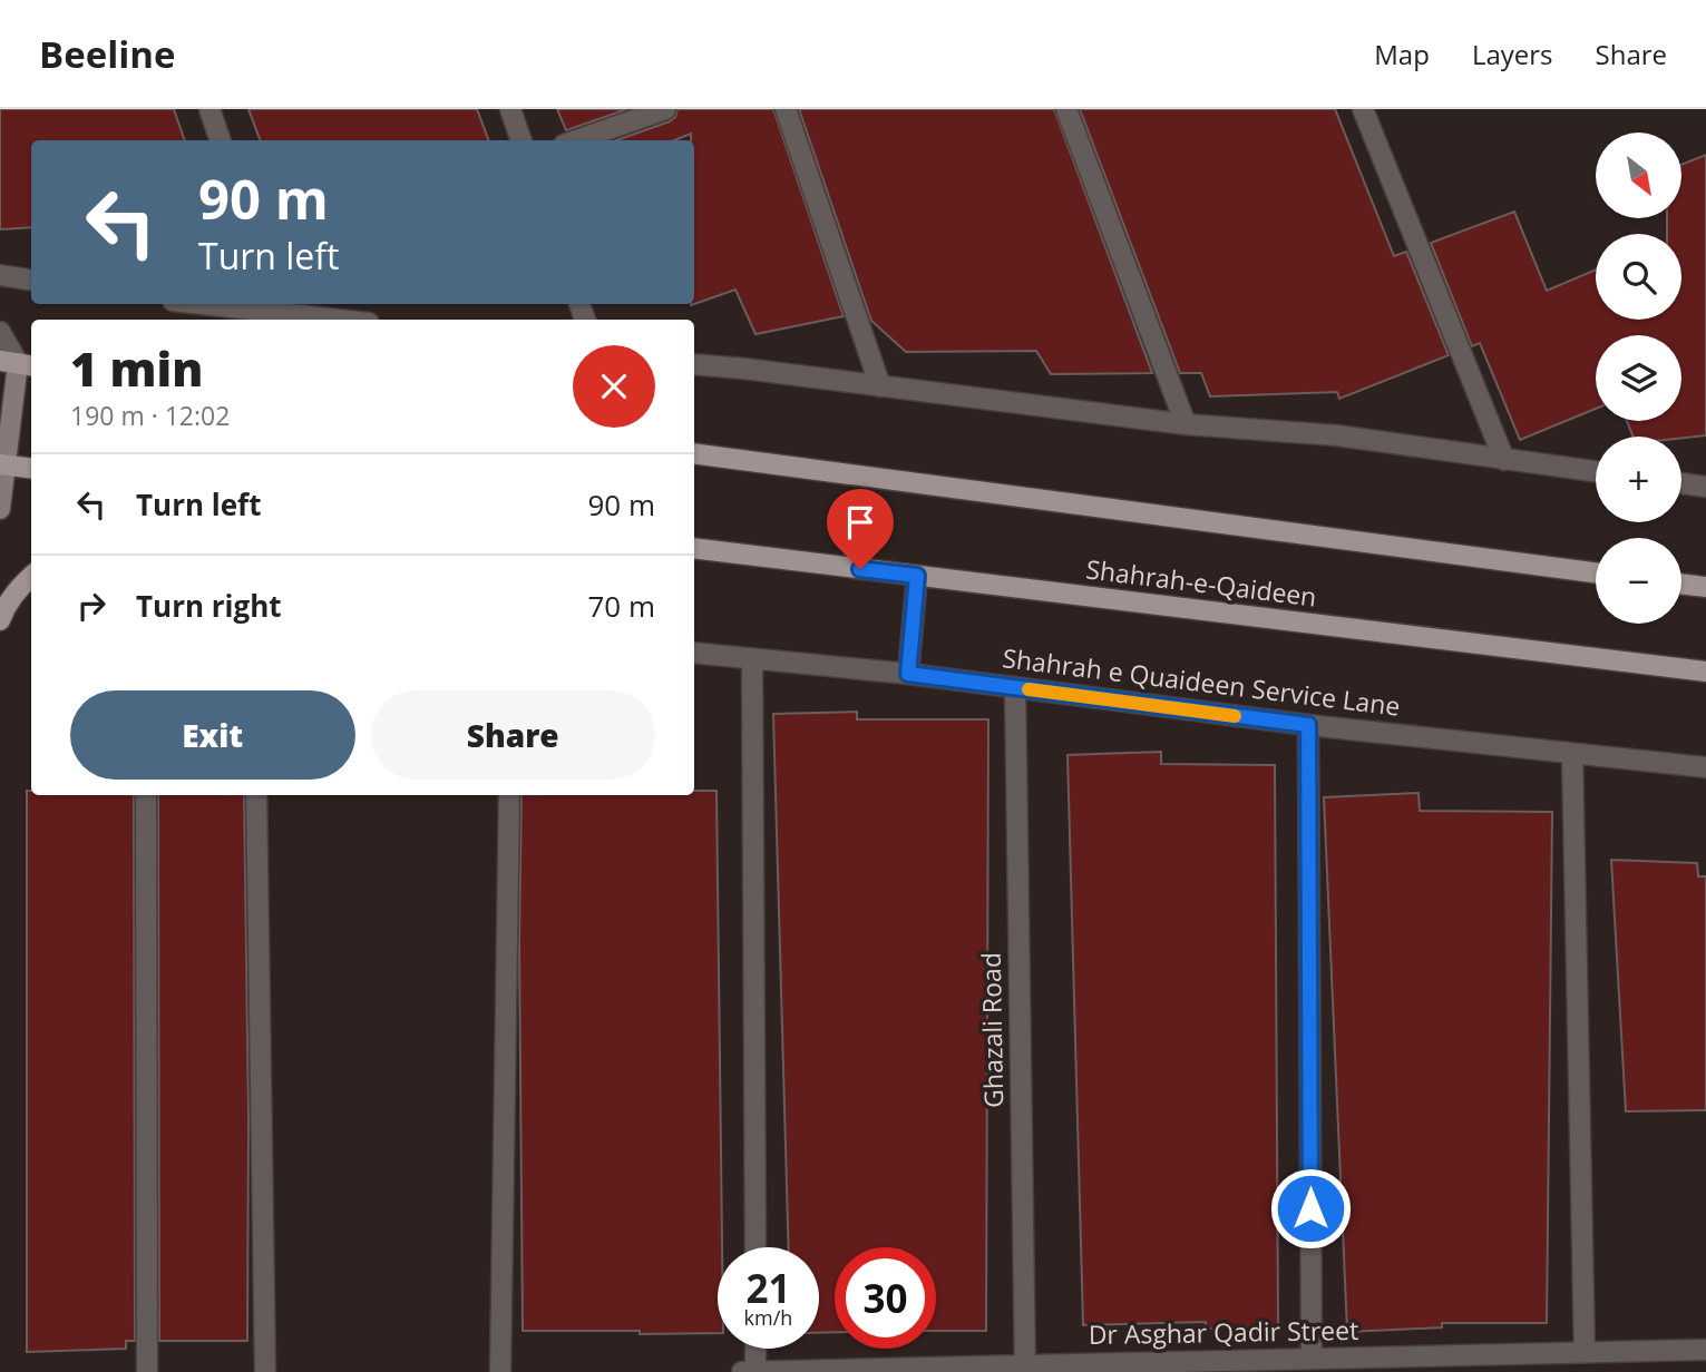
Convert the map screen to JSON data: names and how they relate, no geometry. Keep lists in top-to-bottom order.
{
  "streets": {
    "main road": ["Shahrah-e-Qaideen"],
    "street": ["Shahrah e Quaideen Service Lane", "Ghazali Road", "Dr Asghar Qadir Street"]
  },
  "crossings": [
    ["Shahrah e Quaideen Service Lane", "Ghazali Road"],
    ["Ghazali Road", "Dr Asghar Qadir Street"]
  ],
  "north": "bottom right",
  "page": {
    "header": "Beeline",
    "nav": ["Map", "Layers", "Share"],
    "map_buttons": ["+", "−"],
    "turn": ["90 m", "Turn left"],
    "heading": ["1 min", "190 m · 12:02"],
    "list": [
      {
        "name": "Turn left",
        "value": "90 m"
      },
      {
        "name": "Turn right",
        "value": "70 m"
      }
    ],
    "buttons": ["Exit", "Share"],
    "speed": "21 km/h",
    "limit": "30"
  }
}
